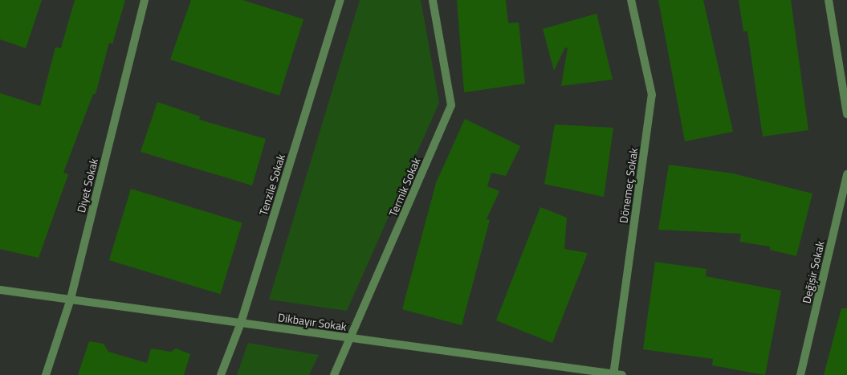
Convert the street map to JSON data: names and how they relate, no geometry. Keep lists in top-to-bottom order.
{
  "streets": {
    "street": [
      "Tenzile Sokak",
      "Diyet Sokak",
      "Dönemeç Sokak",
      "Termik Sokak",
      "Değişir Sokak",
      "Dikbayır Sokak"
    ]
  },
  "crossings": [
    ["Tenzile Sokak", "Dikbayır Sokak"],
    ["Diyet Sokak", "Dikbayır Sokak"],
    ["Dönemeç Sokak", "Dikbayır Sokak"],
    ["Termik Sokak", "Dikbayır Sokak"]
  ]
}
